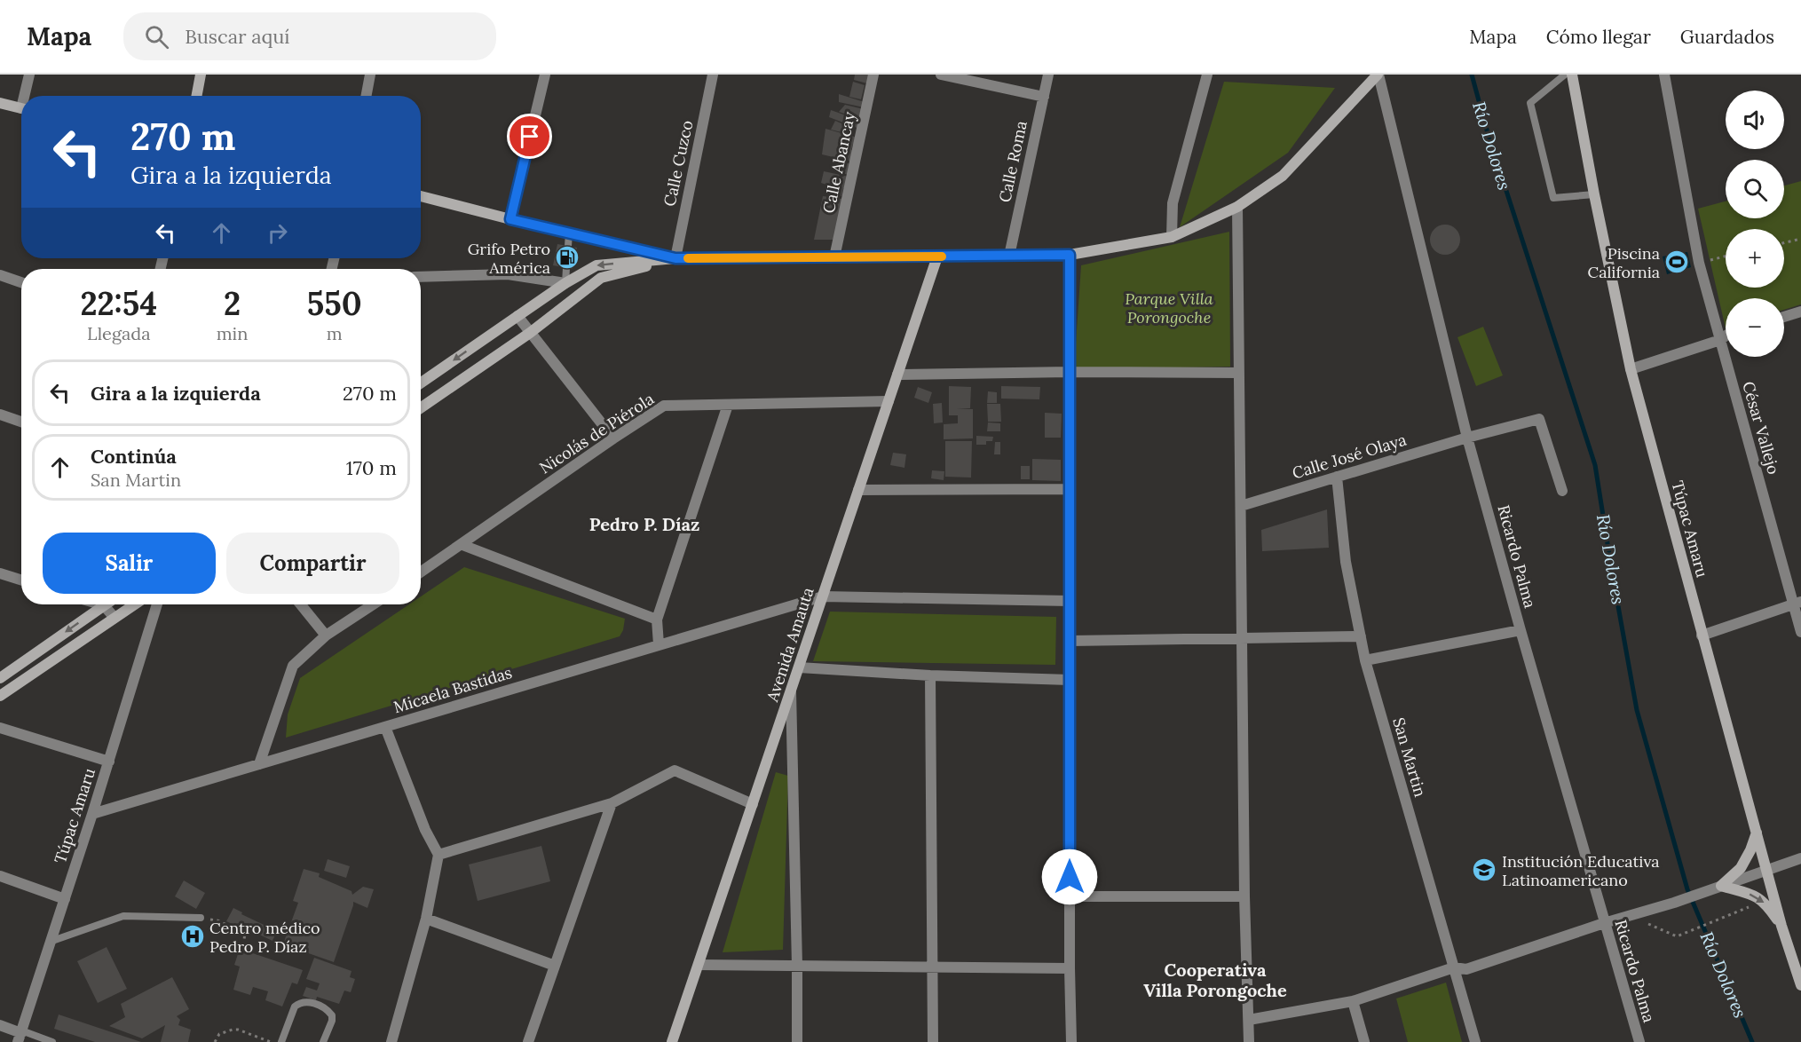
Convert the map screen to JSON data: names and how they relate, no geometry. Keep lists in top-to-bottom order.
{
  "streets": {
    "main road": ["Túpac Amaru", "Avenida Amauta"],
    "street": [
      "Calle Roma",
      "Calle Abancay",
      "Calle Cuzco",
      "César Vallejo",
      "Nicolás de Piérola",
      "Calle José Olaya",
      "Ricardo Palma",
      "Micaela Bastidas",
      "San Martin"
    ]
  },
  "crossings": [
    ["Nicolás de Piérola", "Avenida Amauta"],
    ["Calle José Olaya", "Ricardo Palma"],
    ["Calle José Olaya", "San Martin"],
    ["Túpac Amaru", "Micaela Bastidas"],
    ["Avenida Amauta", "Micaela Bastidas"]
  ],
  "districts": ["Pedro P. Díaz", "Cooperativa Villa Porongoche"],
  "water": ["Río Dolores"],
  "parks": ["Parque Villa Porongoche"],
  "places": {
    "fuel station": ["Grifo Petro América"],
    "sports": ["Piscina California"],
    "school or university": ["Institución Educativa Latinoamericano"],
    "hospital": ["Centro médico Pedro P. Díaz"]
  },
  "page": {
    "header": "Mapa",
    "search": "Buscar aquí",
    "nav": ["Mapa", "Cómo llegar", "Guardados"],
    "map_buttons": ["+", "−"],
    "turn": ["270 m", "Gira a la izquierda"],
    "eta": [
      "22:54",
      "Llegada",
      "2",
      "min",
      "550",
      "m"
    ],
    "list": [
      {
        "name": "Gira a la izquierda",
        "value": "270 m"
      },
      {
        "name": "Continúa",
        "note": "San Martin",
        "value": "170 m"
      }
    ],
    "buttons": ["Salir", "Compartir"]
  }
}
